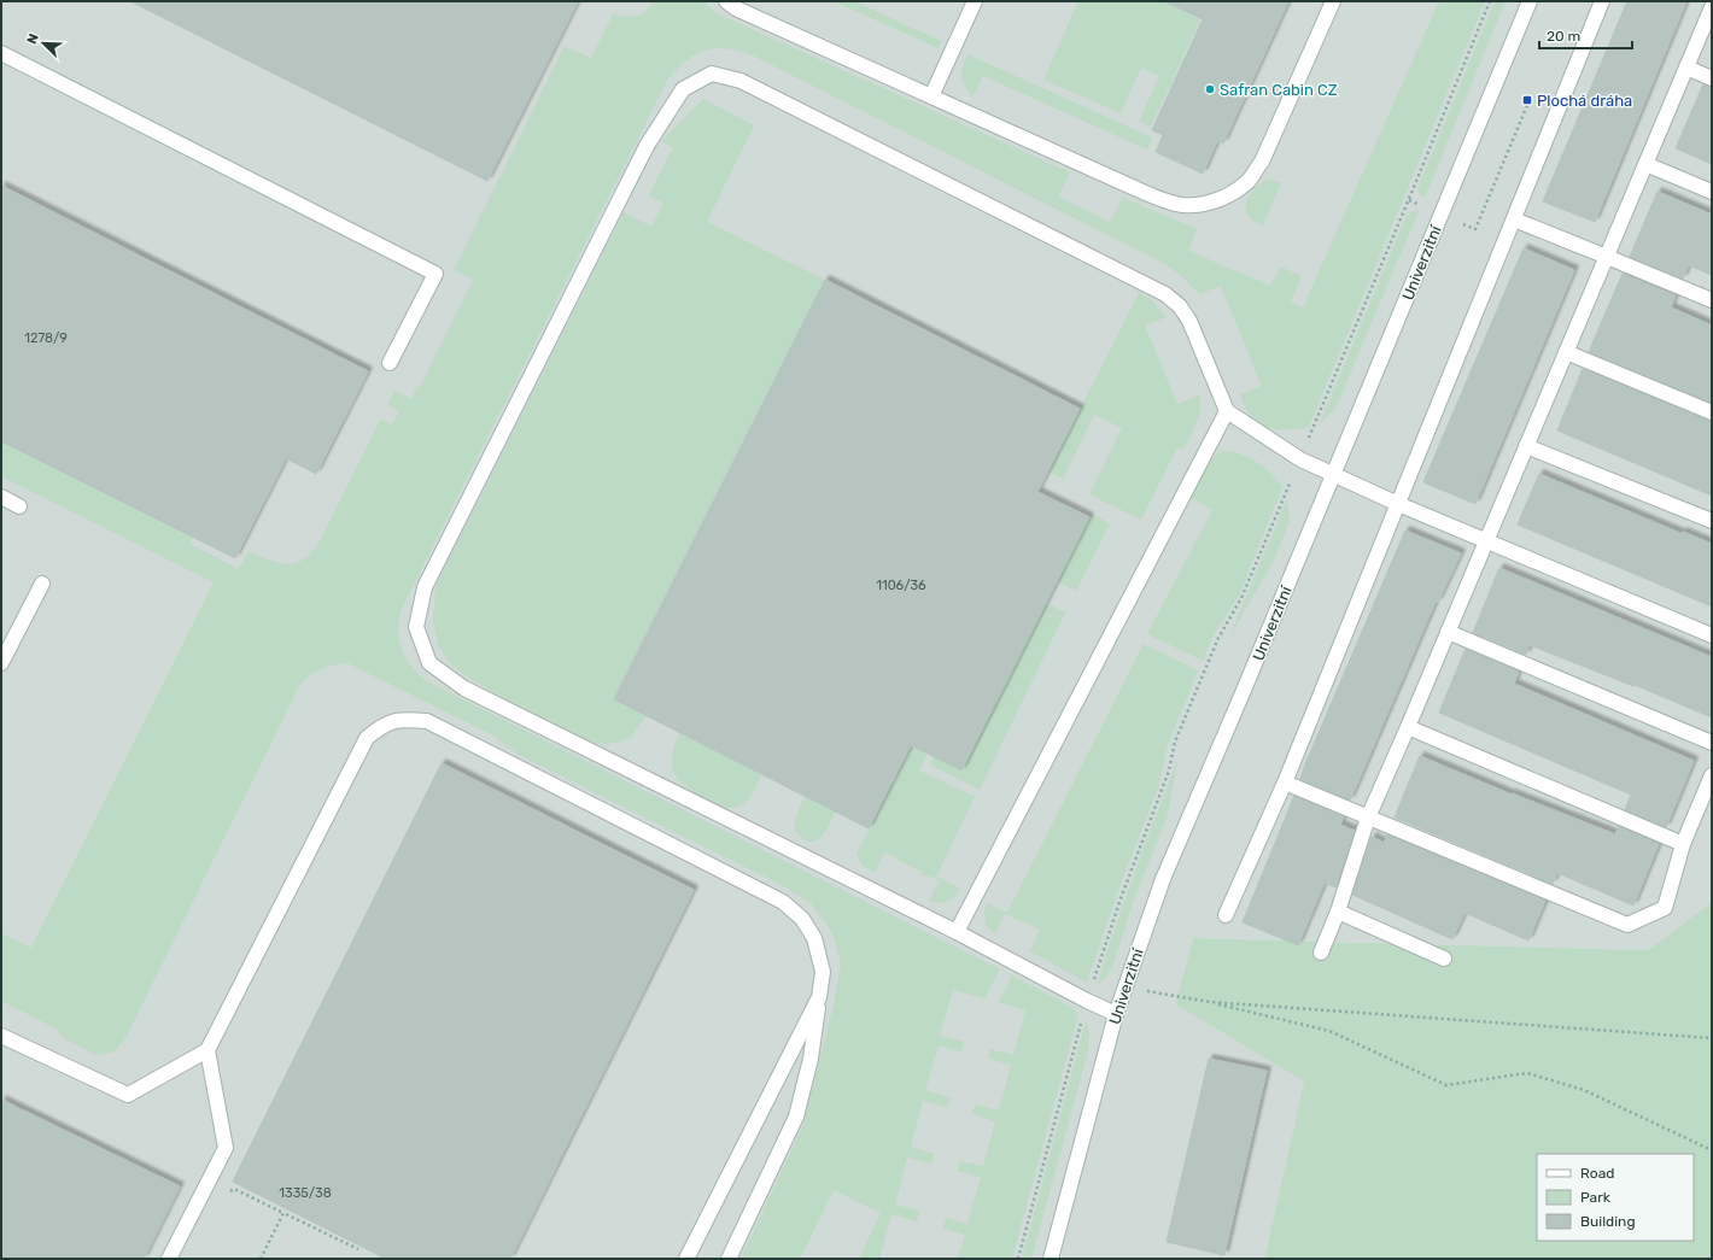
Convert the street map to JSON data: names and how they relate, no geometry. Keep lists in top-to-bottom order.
{
  "streets": {
    "street": ["Univerzitní"]
  },
  "places": {
    "other": ["Safran Cabin CZ"],
    "transit": ["Plochá dráha"]
  },
  "house_numbers": ["1278/9", "1106/36", "1335/38"],
  "legend": ["Road", "Park", "Building"],
  "scale_bar": "20 m",
  "north": "top left"
}
